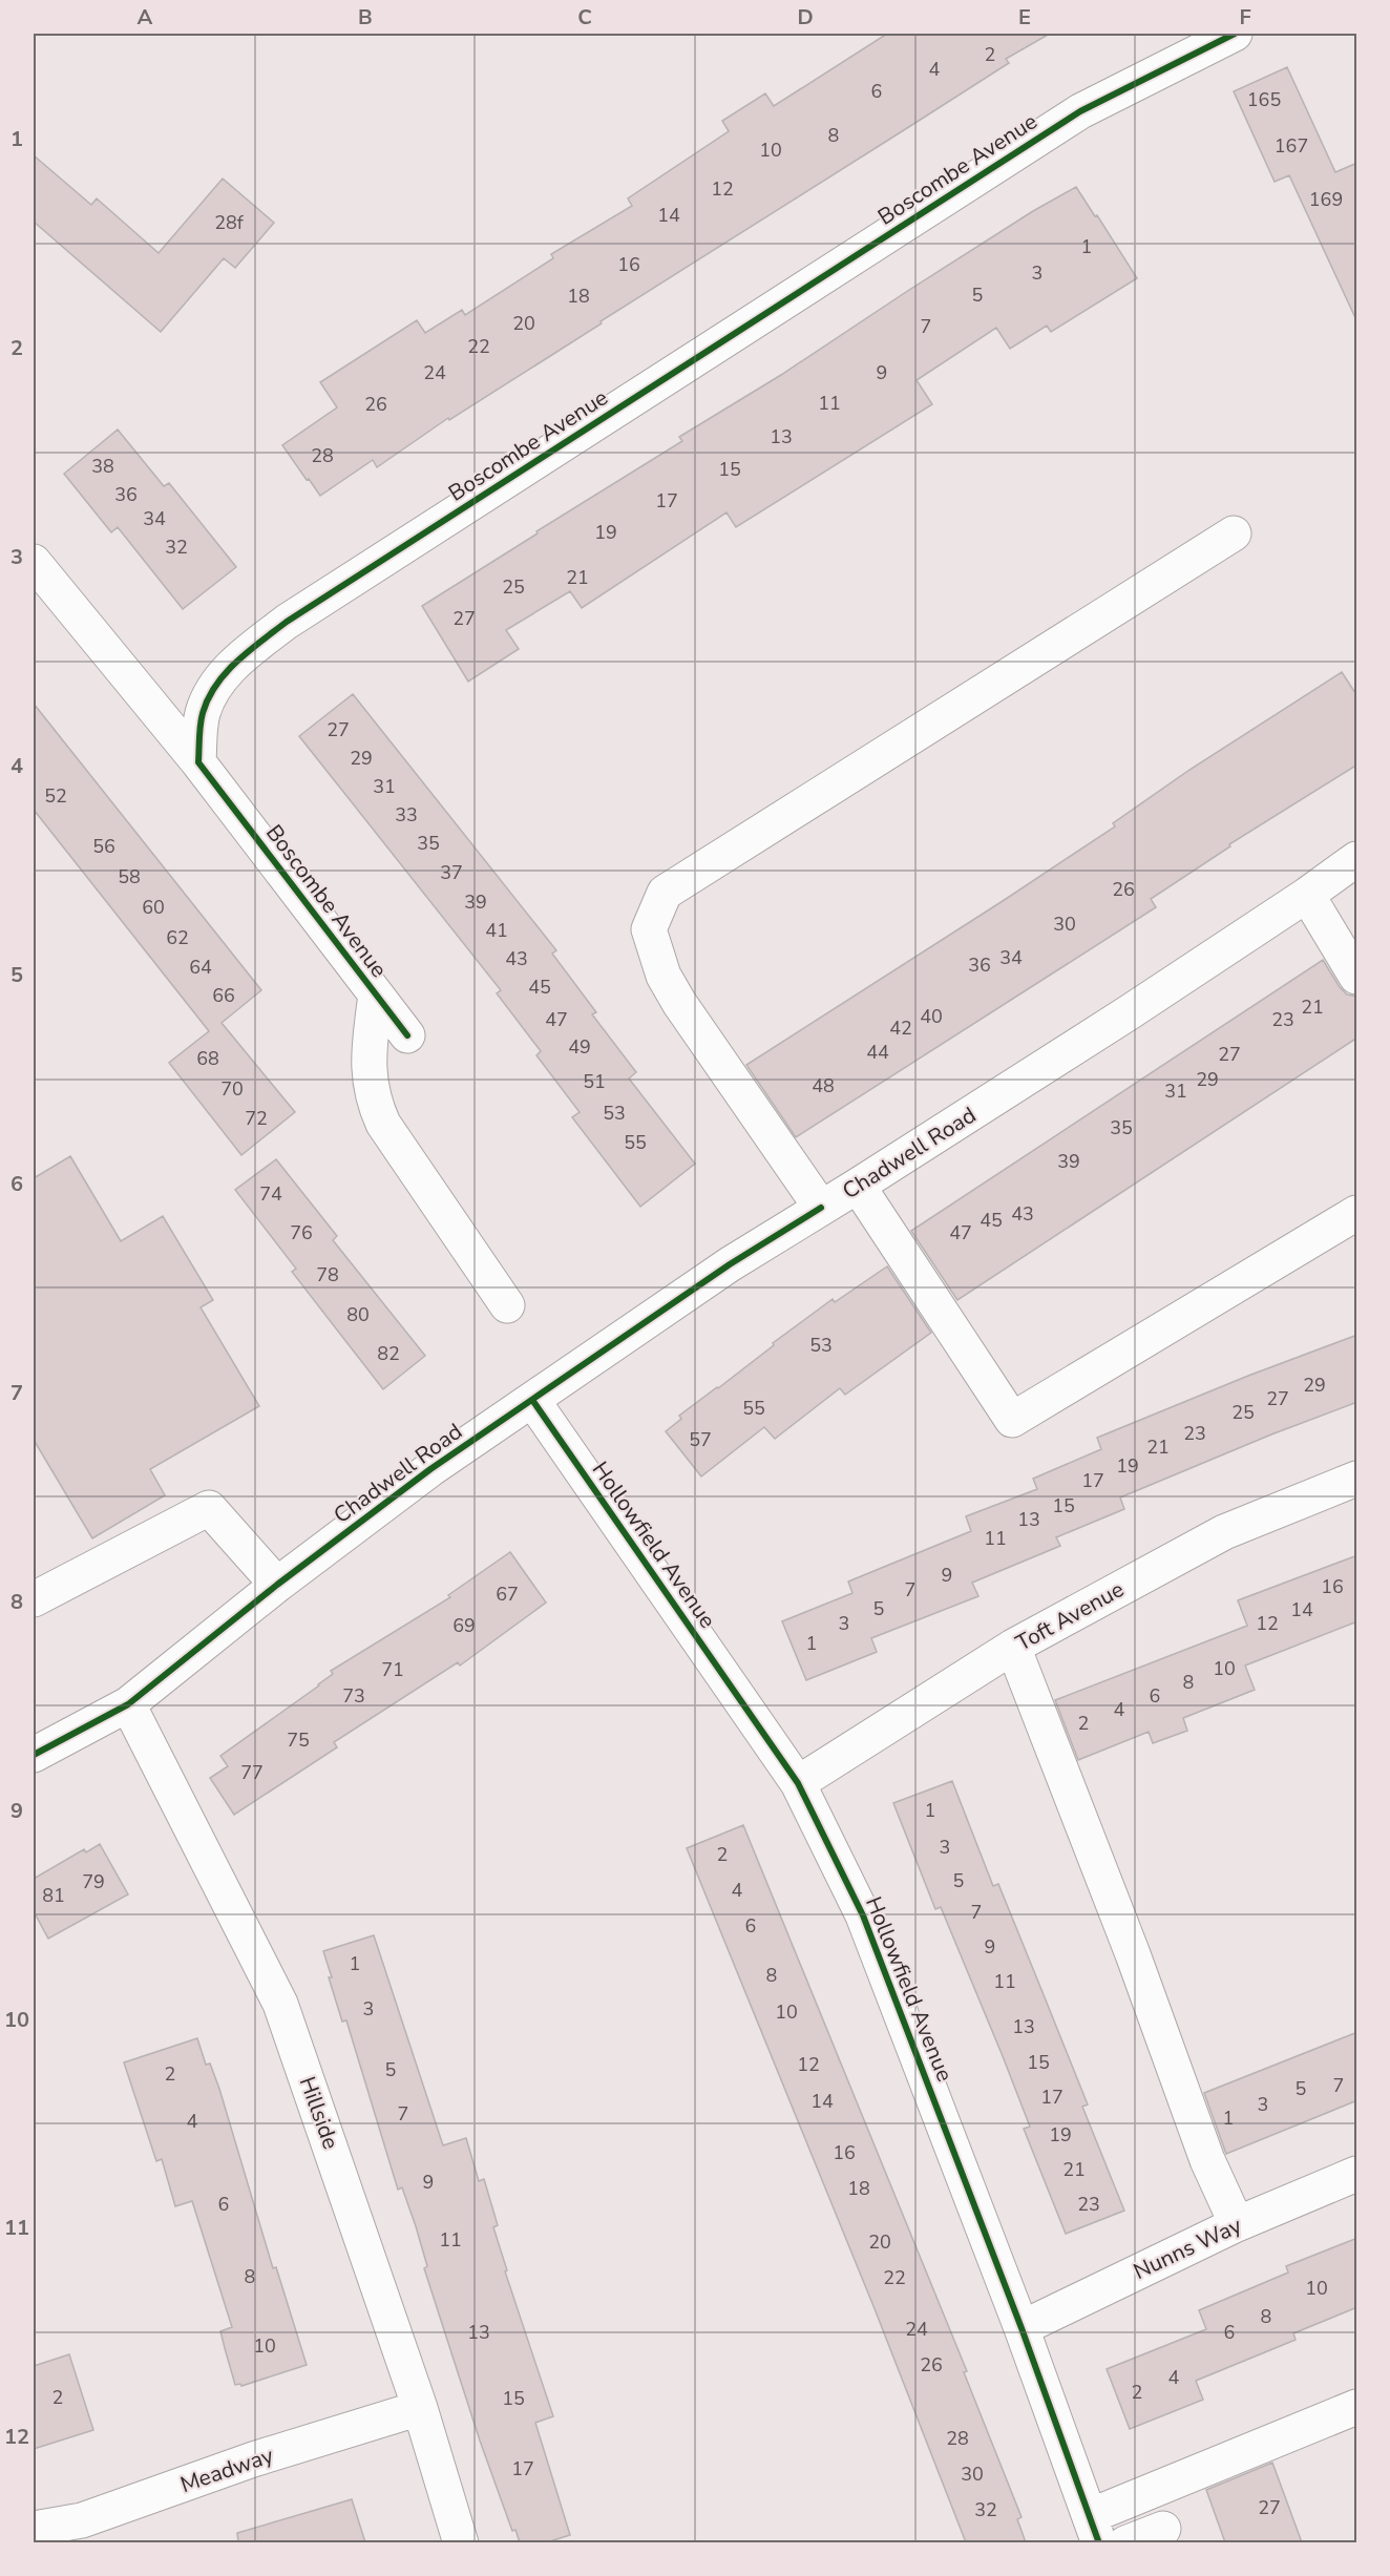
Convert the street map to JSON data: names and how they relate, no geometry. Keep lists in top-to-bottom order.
{
  "streets": {
    "street": [
      "Boscombe Avenue",
      "Chadwell Road",
      "Hollowfield Avenue",
      "Toft Avenue",
      "Hillside",
      "Nunns Way",
      "Meadway"
    ]
  },
  "crossings": [
    ["Chadwell Road", "Hollowfield Avenue"],
    ["Chadwell Road", "Hillside"],
    ["Hollowfield Avenue", "Toft Avenue"],
    ["Hollowfield Avenue", "Nunns Way"],
    ["Hillside", "Meadway"]
  ],
  "house_numbers": [
    "2",
    "4",
    "6",
    "165",
    "8",
    "167",
    "10",
    "12",
    "169",
    "14",
    "28f",
    "1",
    "16",
    "3",
    "5",
    "18",
    "20",
    "7",
    "22",
    "24",
    "9",
    "11",
    "26",
    "13",
    "28",
    "38",
    "15",
    "36",
    "17",
    "34",
    "19",
    "32",
    "21",
    "25",
    "27",
    "27",
    "29",
    "31",
    "52",
    "33",
    "35",
    "56",
    "37",
    "58",
    "26",
    "39",
    "60",
    "30",
    "41",
    "62",
    "34",
    "43",
    "36",
    "64",
    "45",
    "66",
    "21",
    "40",
    "47",
    "23",
    "42",
    "49",
    "44",
    "27",
    "68",
    "29",
    "51",
    "48",
    "70",
    "31",
    "53",
    "72",
    "35",
    "55",
    "39",
    "74",
    "43",
    "45",
    "76",
    "47",
    "78",
    "80",
    "53",
    "82",
    "29",
    "27",
    "55",
    "25",
    "23",
    "57",
    "21",
    "19",
    "17",
    "15",
    "13",
    "11",
    "9",
    "16",
    "7",
    "67",
    "5",
    "14",
    "3",
    "12",
    "69",
    "1",
    "10",
    "71",
    "8",
    "73",
    "6",
    "4",
    "2",
    "75",
    "77",
    "1",
    "3",
    "2",
    "5",
    "79",
    "4",
    "81",
    "7",
    "6",
    "9",
    "1",
    "8",
    "11",
    "3",
    "10",
    "13",
    "15",
    "12",
    "5",
    "2",
    "7",
    "5",
    "17",
    "14",
    "3",
    "7",
    "1",
    "4",
    "19",
    "16",
    "21",
    "9",
    "18",
    "6",
    "23",
    "11",
    "20",
    "8",
    "22",
    "10",
    "8",
    "24",
    "13",
    "6",
    "10",
    "26",
    "4",
    "2",
    "2",
    "15",
    "28",
    "17",
    "30",
    "27",
    "32"
  ],
  "grid": {
    "columns": [
      "A",
      "B",
      "C",
      "D",
      "E",
      "F"
    ],
    "rows": [
      "1",
      "2",
      "3",
      "4",
      "5",
      "6",
      "7",
      "8",
      "9",
      "10",
      "11",
      "12"
    ]
  }
}
